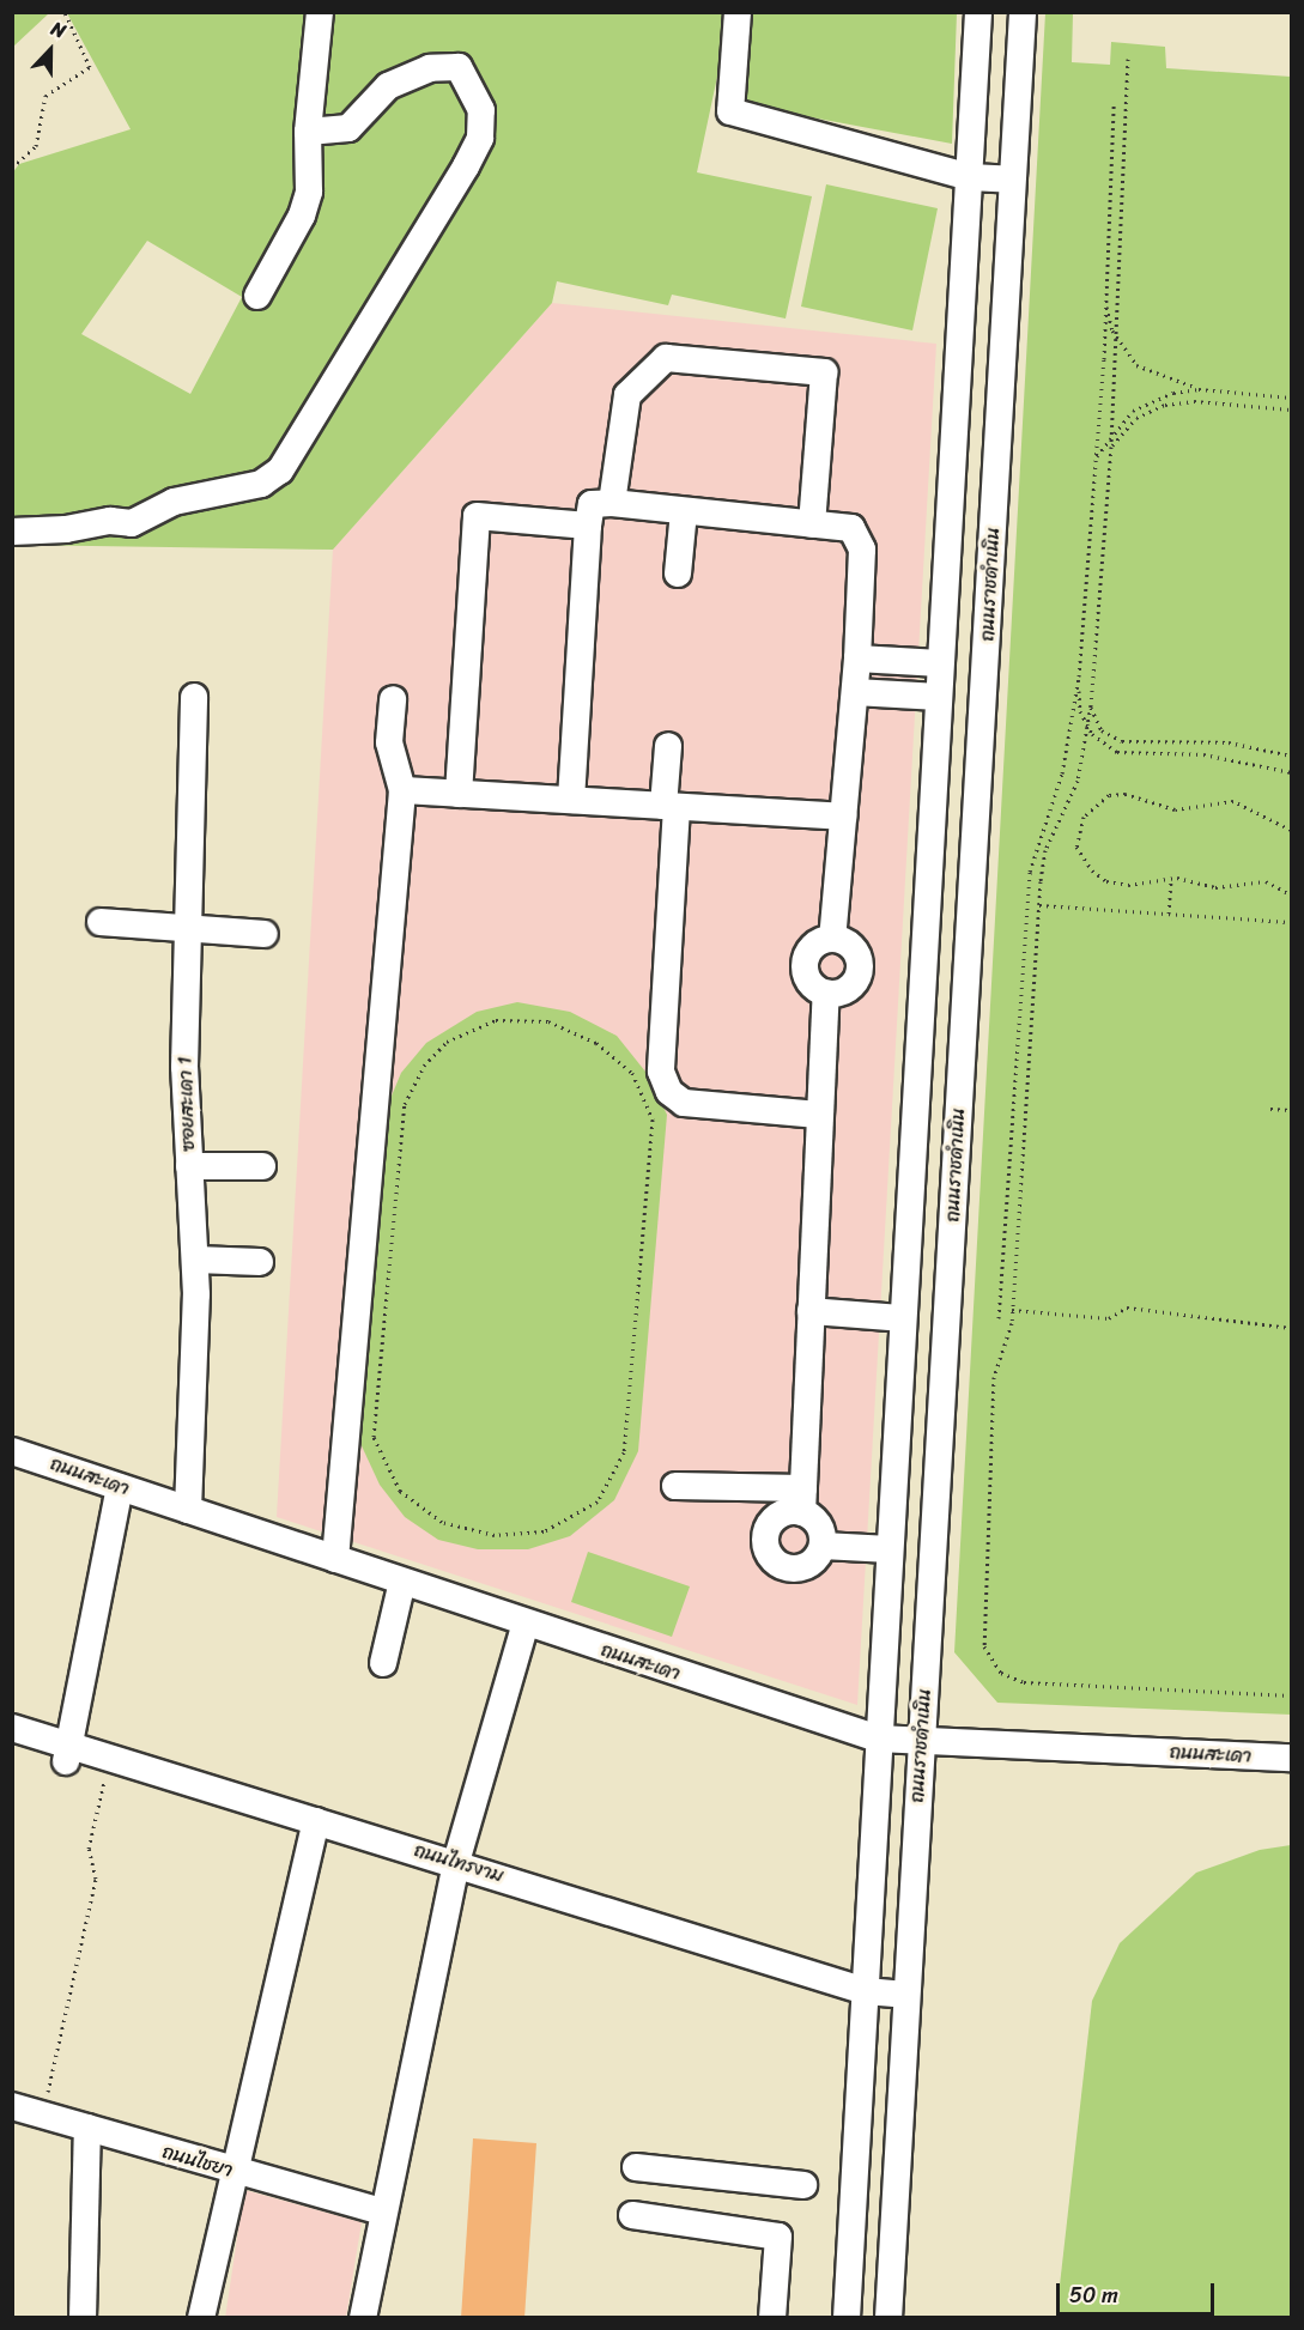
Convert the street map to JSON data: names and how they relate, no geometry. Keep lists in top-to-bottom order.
{
  "streets": {
    "street": [
      "ถนนราชดำเนิน",
      "ซอยสะเดา 1",
      "ถนนสะเดา",
      "ถนนไทรงาม",
      "ถนนไชยา"
    ]
  },
  "crossings": [
    ["ถนนราชดำเนิน", "ถนนสะเดา"],
    ["ถนนราชดำเนิน", "ถนนไทรงาม"],
    ["ซอยสะเดา 1", "ถนนสะเดา"]
  ],
  "scale_bar": "50 m",
  "north": "top"
}
